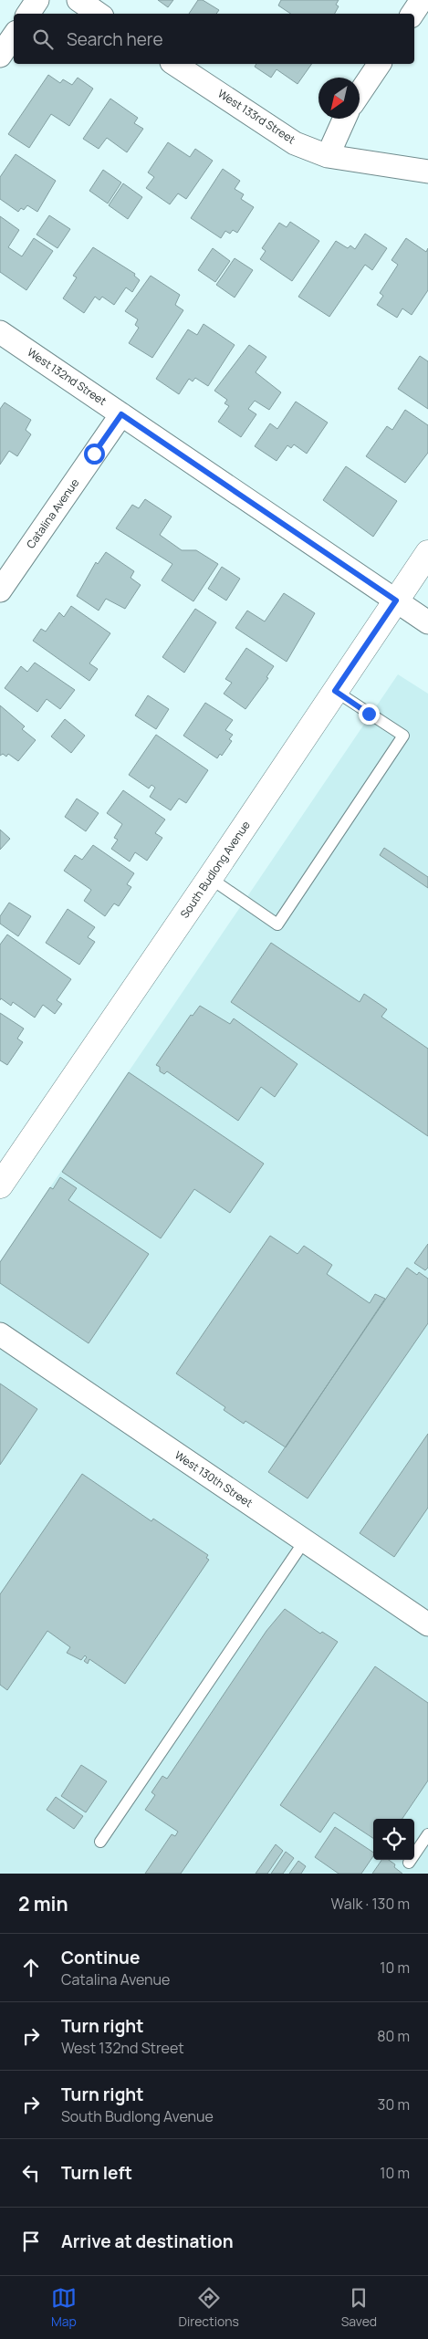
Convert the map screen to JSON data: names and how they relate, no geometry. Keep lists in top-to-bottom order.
{
  "streets": {
    "street": [
      "West 133rd Street",
      "West 132nd Street",
      "Catalina Avenue",
      "South Budlong Avenue",
      "West 130th Street"
    ]
  },
  "crossings": [
    ["West 132nd Street", "Catalina Avenue"],
    ["West 132nd Street", "South Budlong Avenue"]
  ],
  "north": "bottom left",
  "page": {
    "search": "Search here",
    "heading": ["2 min", "Walk · 130 m"],
    "list": [
      ["Continue", "Catalina Avenue", "10 m"],
      ["Turn right", "West 132nd Street", "80 m"],
      ["Turn right", "South Budlong Avenue", "30 m"],
      ["Turn left", "10 m"],
      "Arrive at destination"
    ],
    "nav": ["Map", "Directions", "Saved"]
  }
}
